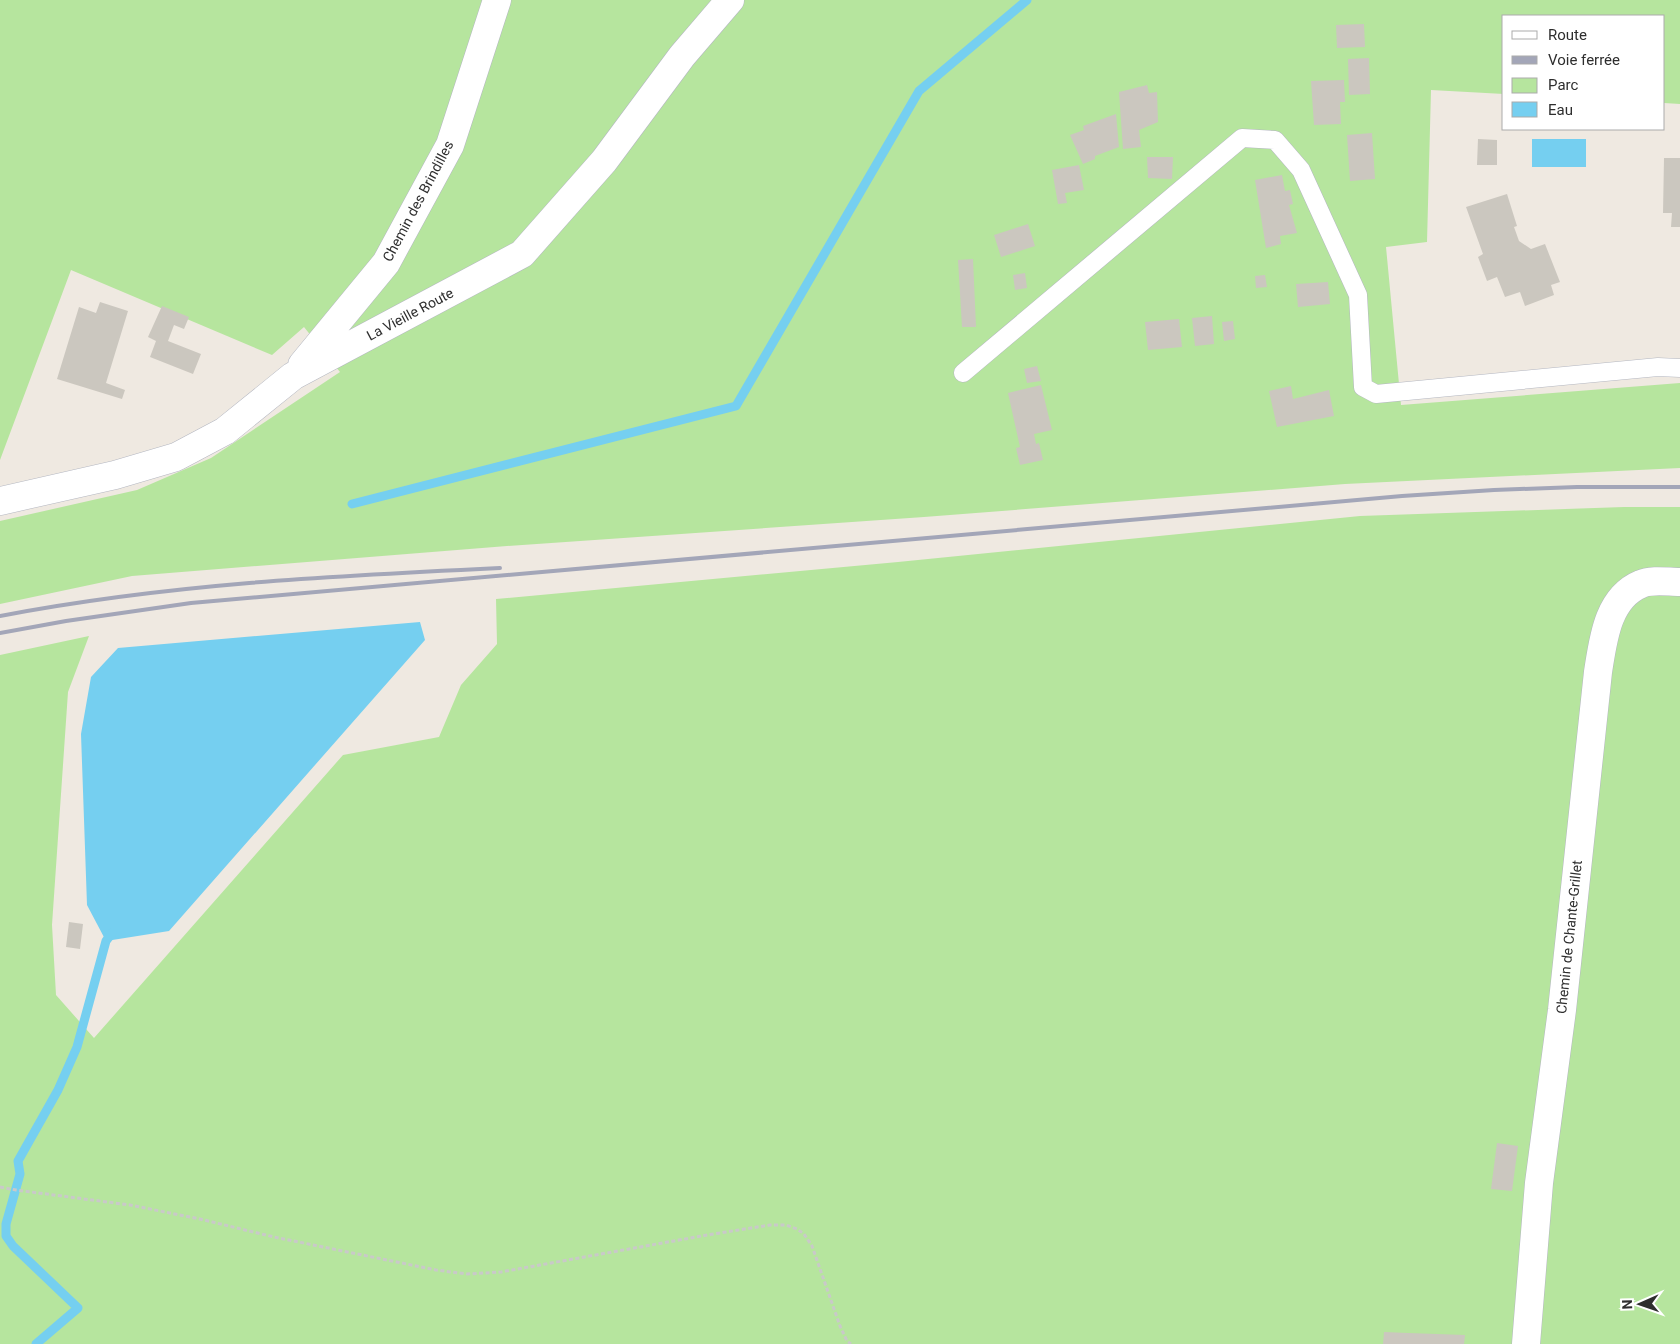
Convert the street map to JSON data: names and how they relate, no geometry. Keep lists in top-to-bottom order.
{
  "streets": {
    "street": ["Chemin des Brindilles", "La Vieille Route", "Chemin de Chante-Grillet"]
  },
  "crossings": [
    ["Chemin des Brindilles", "La Vieille Route"]
  ],
  "legend": [
    "Route",
    "Voie ferrée",
    "Parc",
    "Eau"
  ],
  "north": "left"
}
